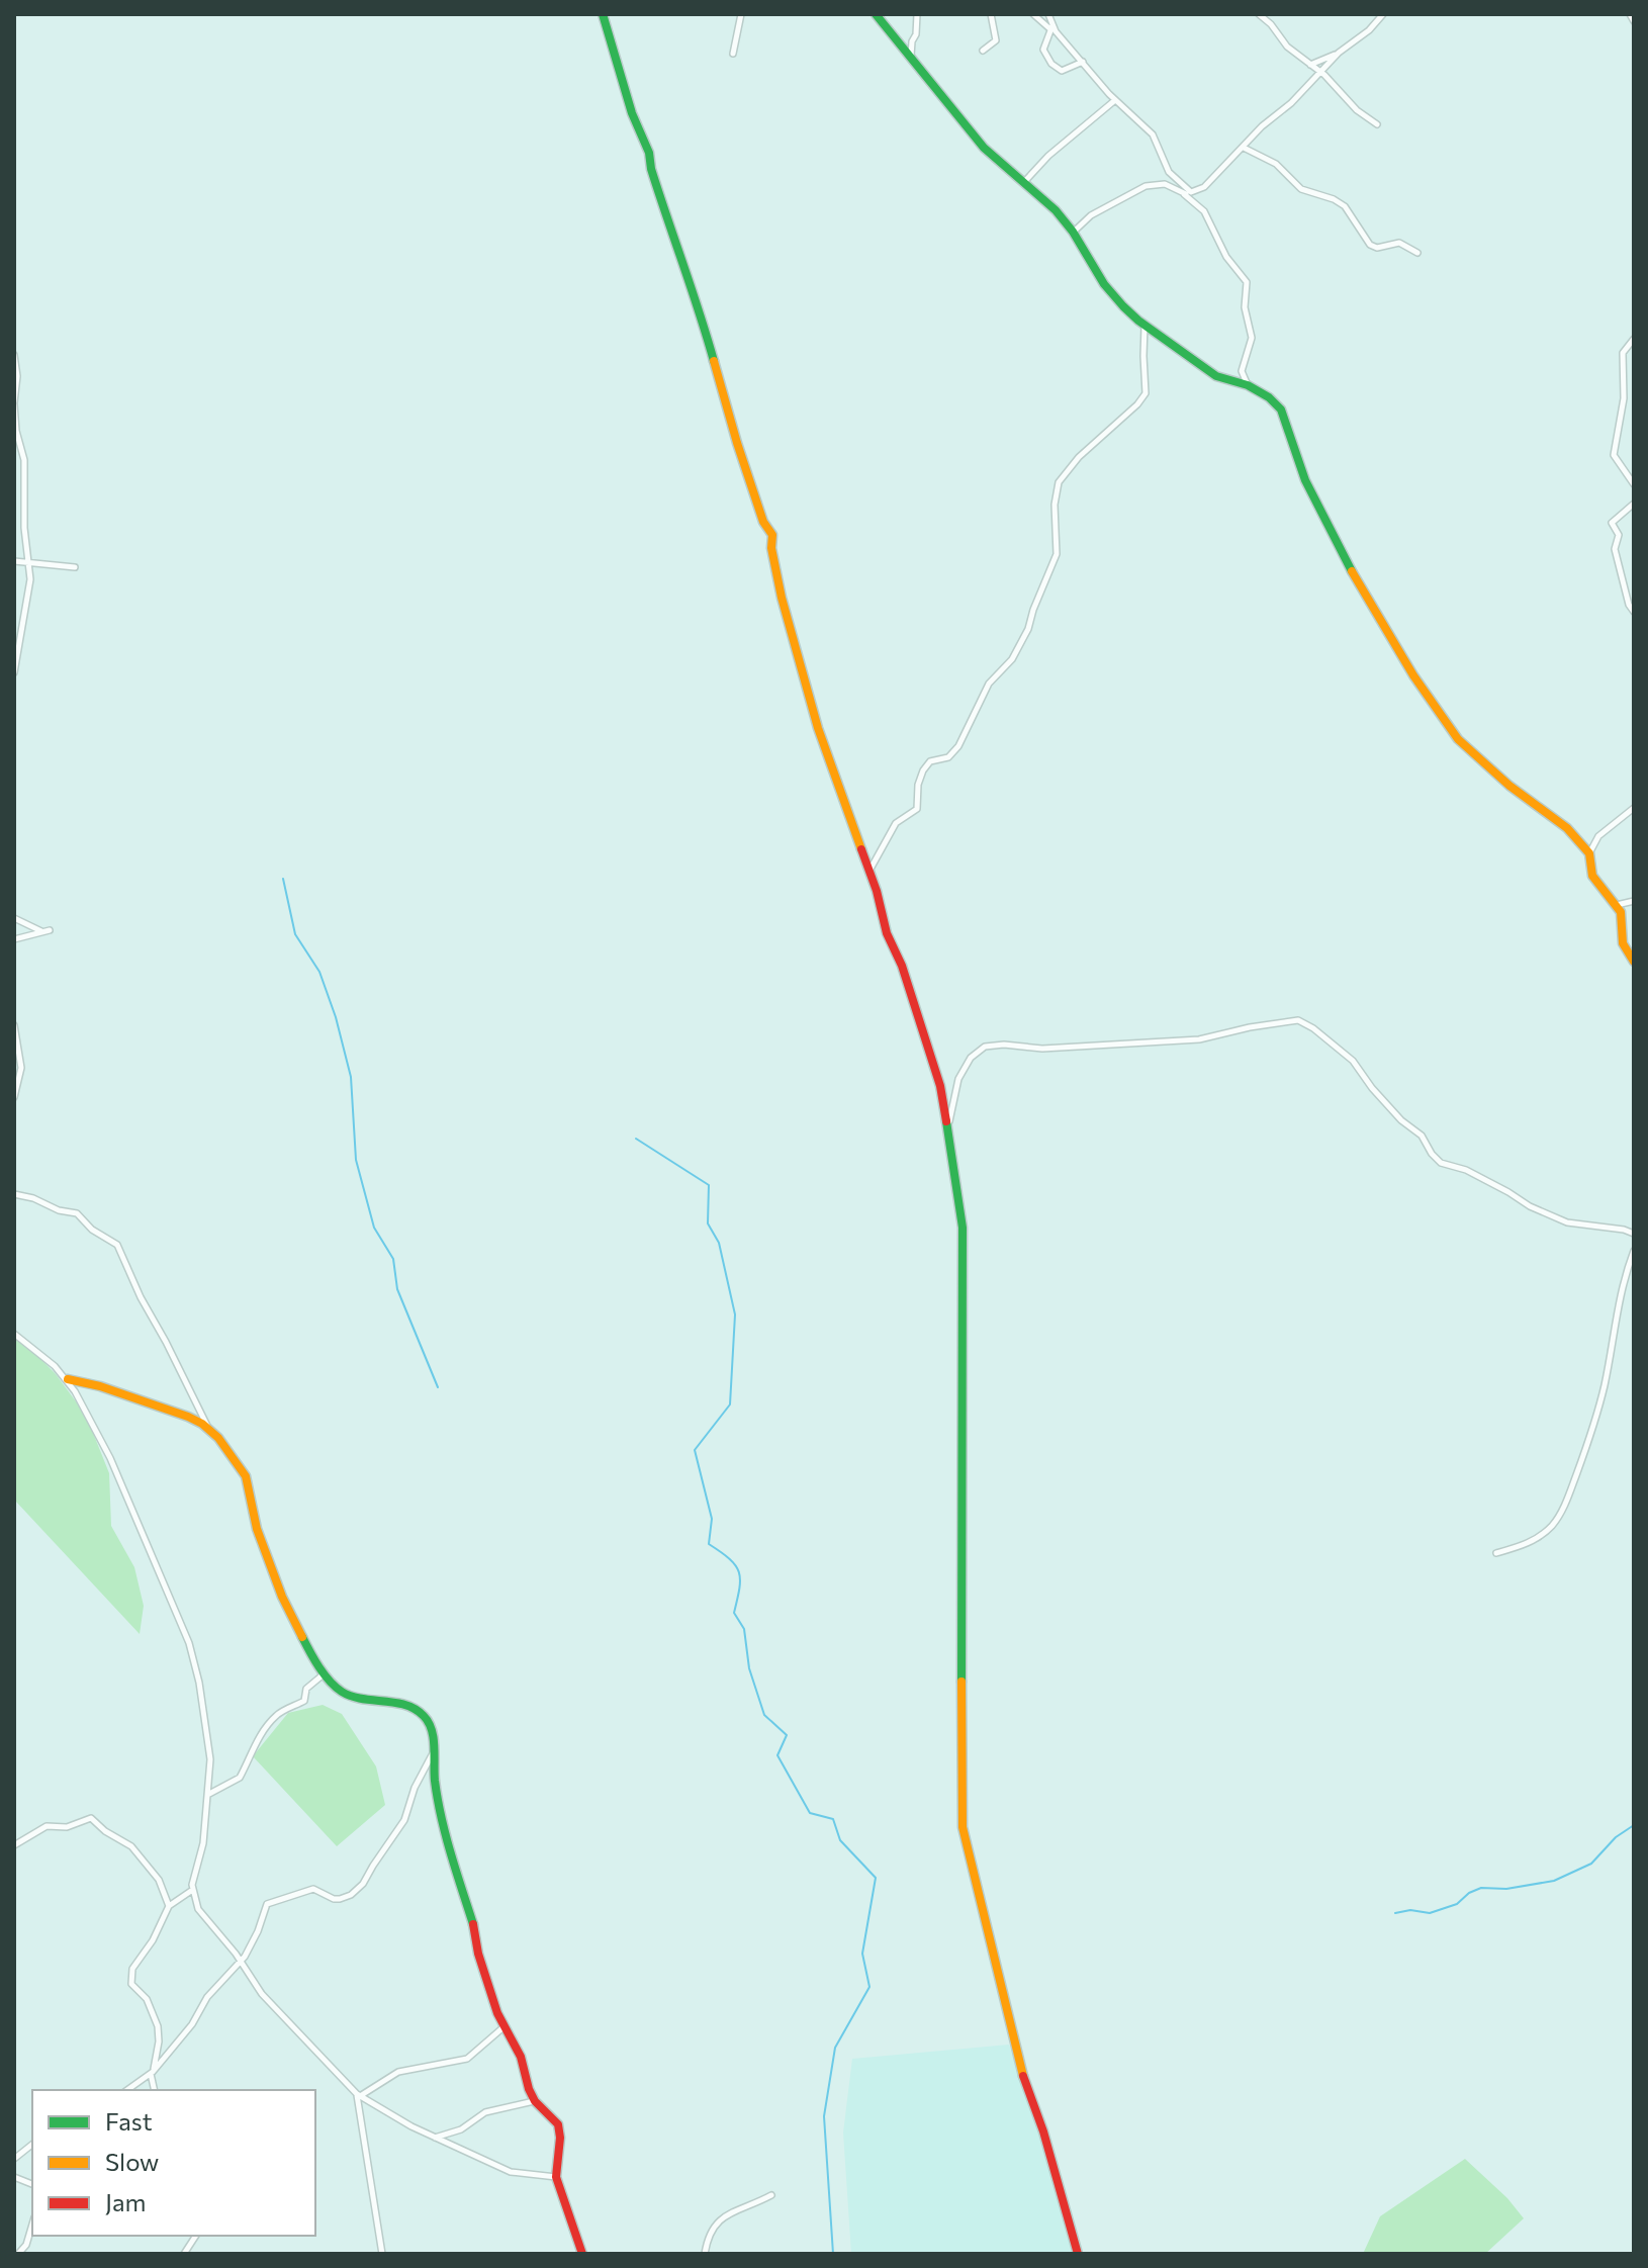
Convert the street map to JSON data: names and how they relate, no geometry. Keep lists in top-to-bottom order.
{
  "legend": ["Fast", "Slow", "Jam"]
}
